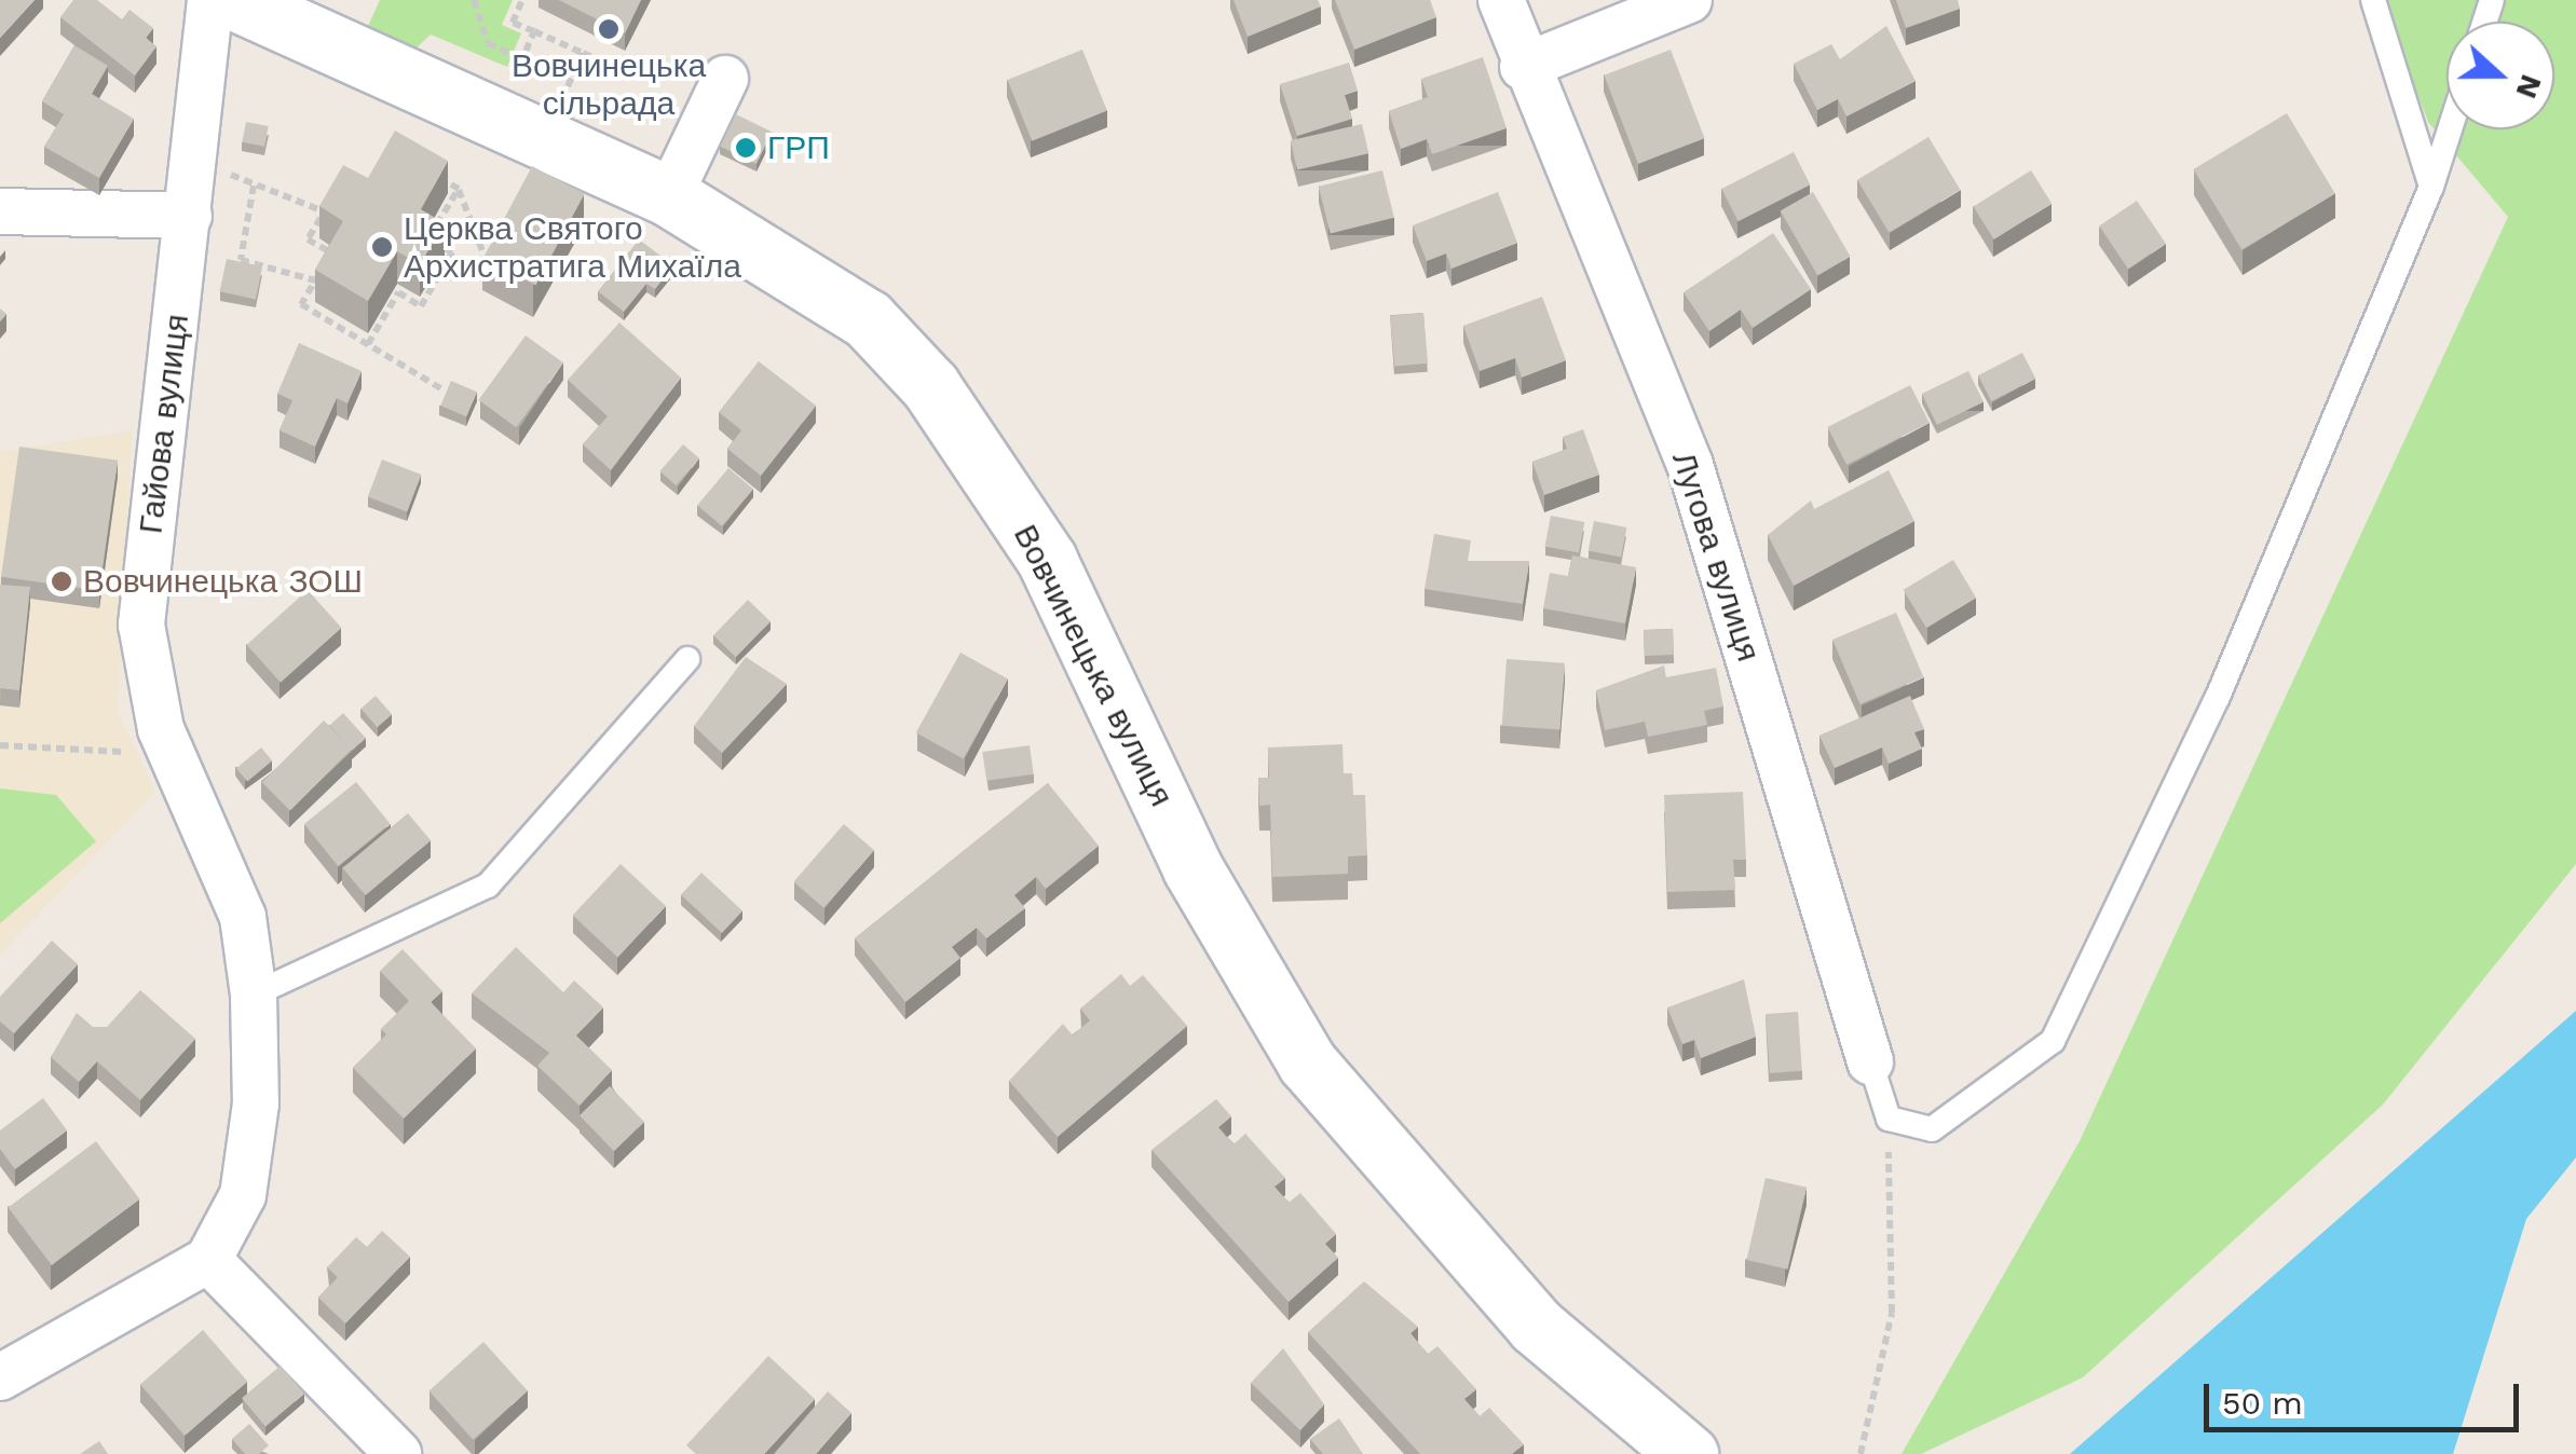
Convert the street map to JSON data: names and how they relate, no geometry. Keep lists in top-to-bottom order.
{
  "streets": {
    "street": ["Гайова вулиця", "Лугова вулиця", "Вовчинецька вулиця"]
  },
  "places": [
    "Вовчинецька сільрада",
    "ГРП",
    "Церква Святого Архистратига Михаїла",
    "Вовчинецька ЗОШ"
  ],
  "scale_bar": "50 m",
  "north": "right"
}
